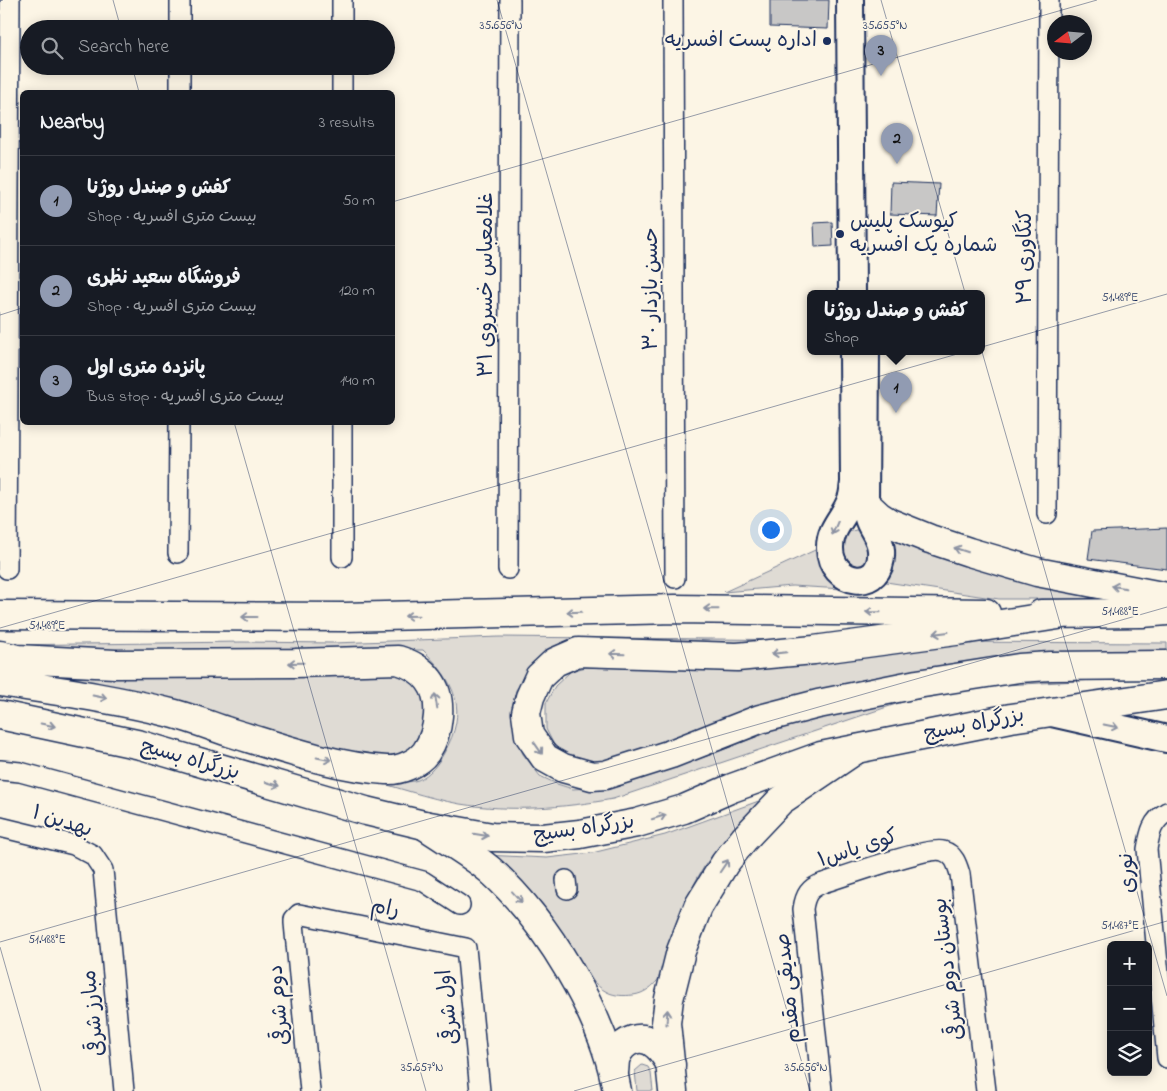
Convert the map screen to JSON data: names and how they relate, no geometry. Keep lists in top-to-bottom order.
{
  "streets": {
    "main road": ["بزرگراه بسیج"],
    "street": [
      "کنگاوری ۲۹",
      "غلامعباس خسروی ۳۱",
      "حسن بازدار ۳۰",
      "بهدین ۱",
      "کوی یاس۱",
      "نوری",
      "رام",
      "بوستان دوم شرقی",
      "صدیقی مقدم",
      "دوم شرقی",
      "اول شرقی",
      "مبارز شرقی"
    ]
  },
  "crossings": [
    ["بهدین ۱", "مبارز شرقی"],
    ["کوی یاس۱", "بوستان دوم شرقی"],
    ["کوی یاس۱", "صدیقی مقدم"],
    ["رام", "دوم شرقی"],
    ["رام", "اول شرقی"]
  ],
  "places": ["اداره پست افسریه", "کیوسک پلیس شماره یک افسریه"],
  "north": "left",
  "page": {
    "search": "Search here",
    "pins": ["3", "2", "1"],
    "heading": ["Nearby", "3 results"],
    "list": [
      {
        "mark": "1",
        "name": "کفش و صندل روژنا",
        "note": "Shop · بیست متری افسریه",
        "value": "50 m"
      },
      {
        "mark": "2",
        "name": "فروشگاه سعید نظری",
        "note": "Shop · بیست متری افسریه",
        "value": "120 m"
      },
      {
        "mark": "3",
        "name": "پانزده متری اول",
        "note": "Bus stop · بیست متری افسریه",
        "value": "140 m"
      }
    ],
    "popup": ["کفش و صندل روژنا", "Shop"],
    "map_buttons": ["+", "−"]
  },
  "coordinates": [
    "35.656°N",
    "35.655°N",
    "51.489°E",
    "51.488°E",
    "51.487°E",
    "35.657°N"
  ]
}
